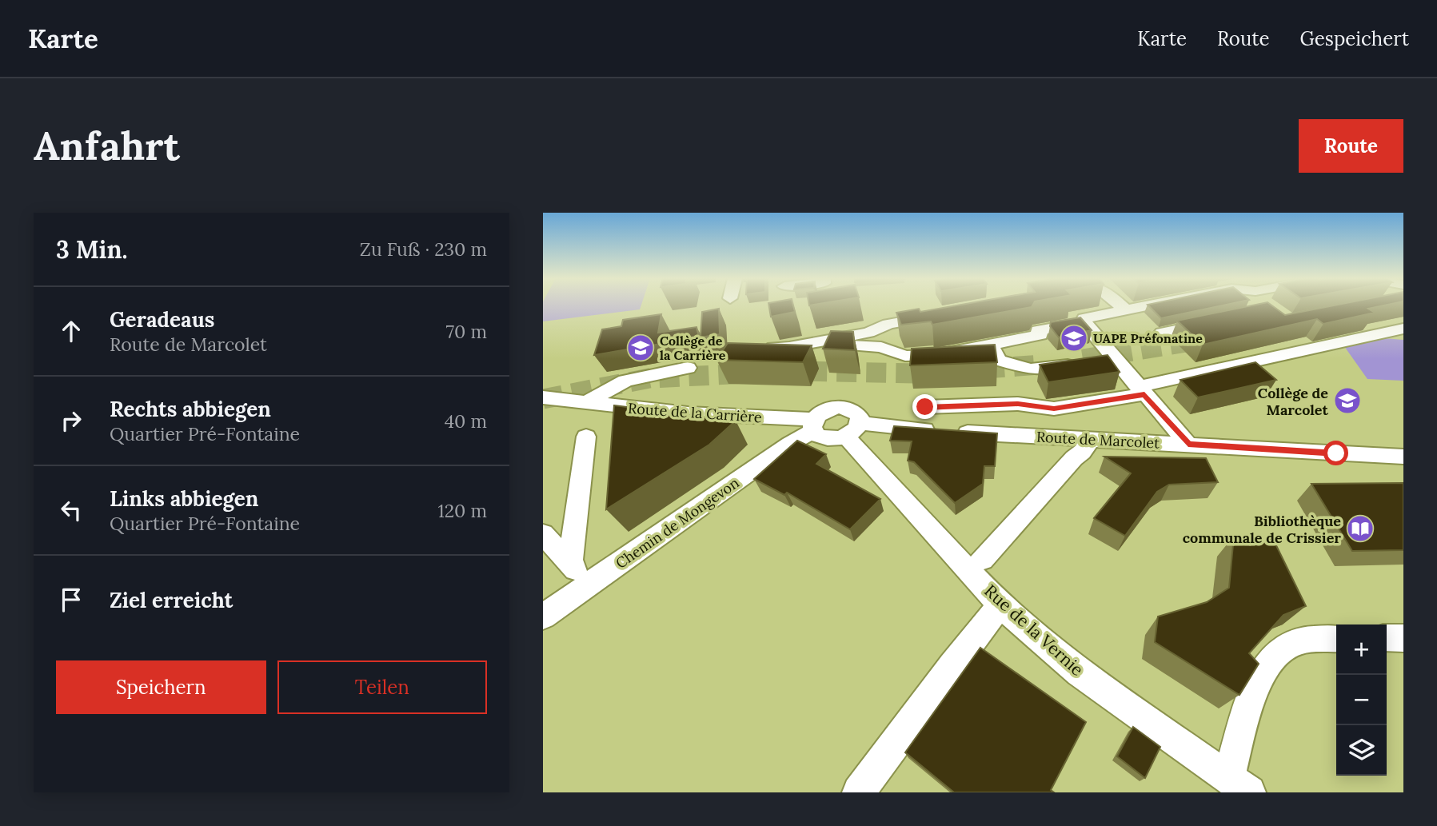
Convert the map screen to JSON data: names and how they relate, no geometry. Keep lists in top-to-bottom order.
{
  "streets": {
    "street": [
      "Route de la Carrière",
      "Route de Marcolet",
      "Chemin de Mongevon",
      "Rue de la Vernie"
    ]
  },
  "crossings": [
    ["Route de la Carrière", "Route de Marcolet"],
    ["Route de la Carrière", "Chemin de Mongevon"],
    ["Route de la Carrière", "Rue de la Vernie"],
    ["Route de Marcolet", "Chemin de Mongevon"],
    ["Route de Marcolet", "Rue de la Vernie"],
    ["Chemin de Mongevon", "Rue de la Vernie"]
  ],
  "places": {
    "school or university": ["UAPE Préfonatine", "Collège de la Carrière", "Collège de Marcolet"],
    "library": ["Bibliothèque communale de Crissier"]
  },
  "page": {
    "header": "Karte",
    "nav": ["Karte", "Route", "Gespeichert"],
    "buttons": [
      "Route",
      ["Speichern", "Teilen"]
    ],
    "title": "Anfahrt",
    "heading": ["3 Min.", "Zu Fuß · 230 m"],
    "list": [
      ["Geradeaus", "Route de Marcolet", "70 m"],
      ["Rechts abbiegen", "Quartier Pré-Fontaine", "40 m"],
      ["Links abbiegen", "Quartier Pré-Fontaine", "120 m"],
      "Ziel erreicht"
    ],
    "map_buttons": ["+", "−"]
  }
}
